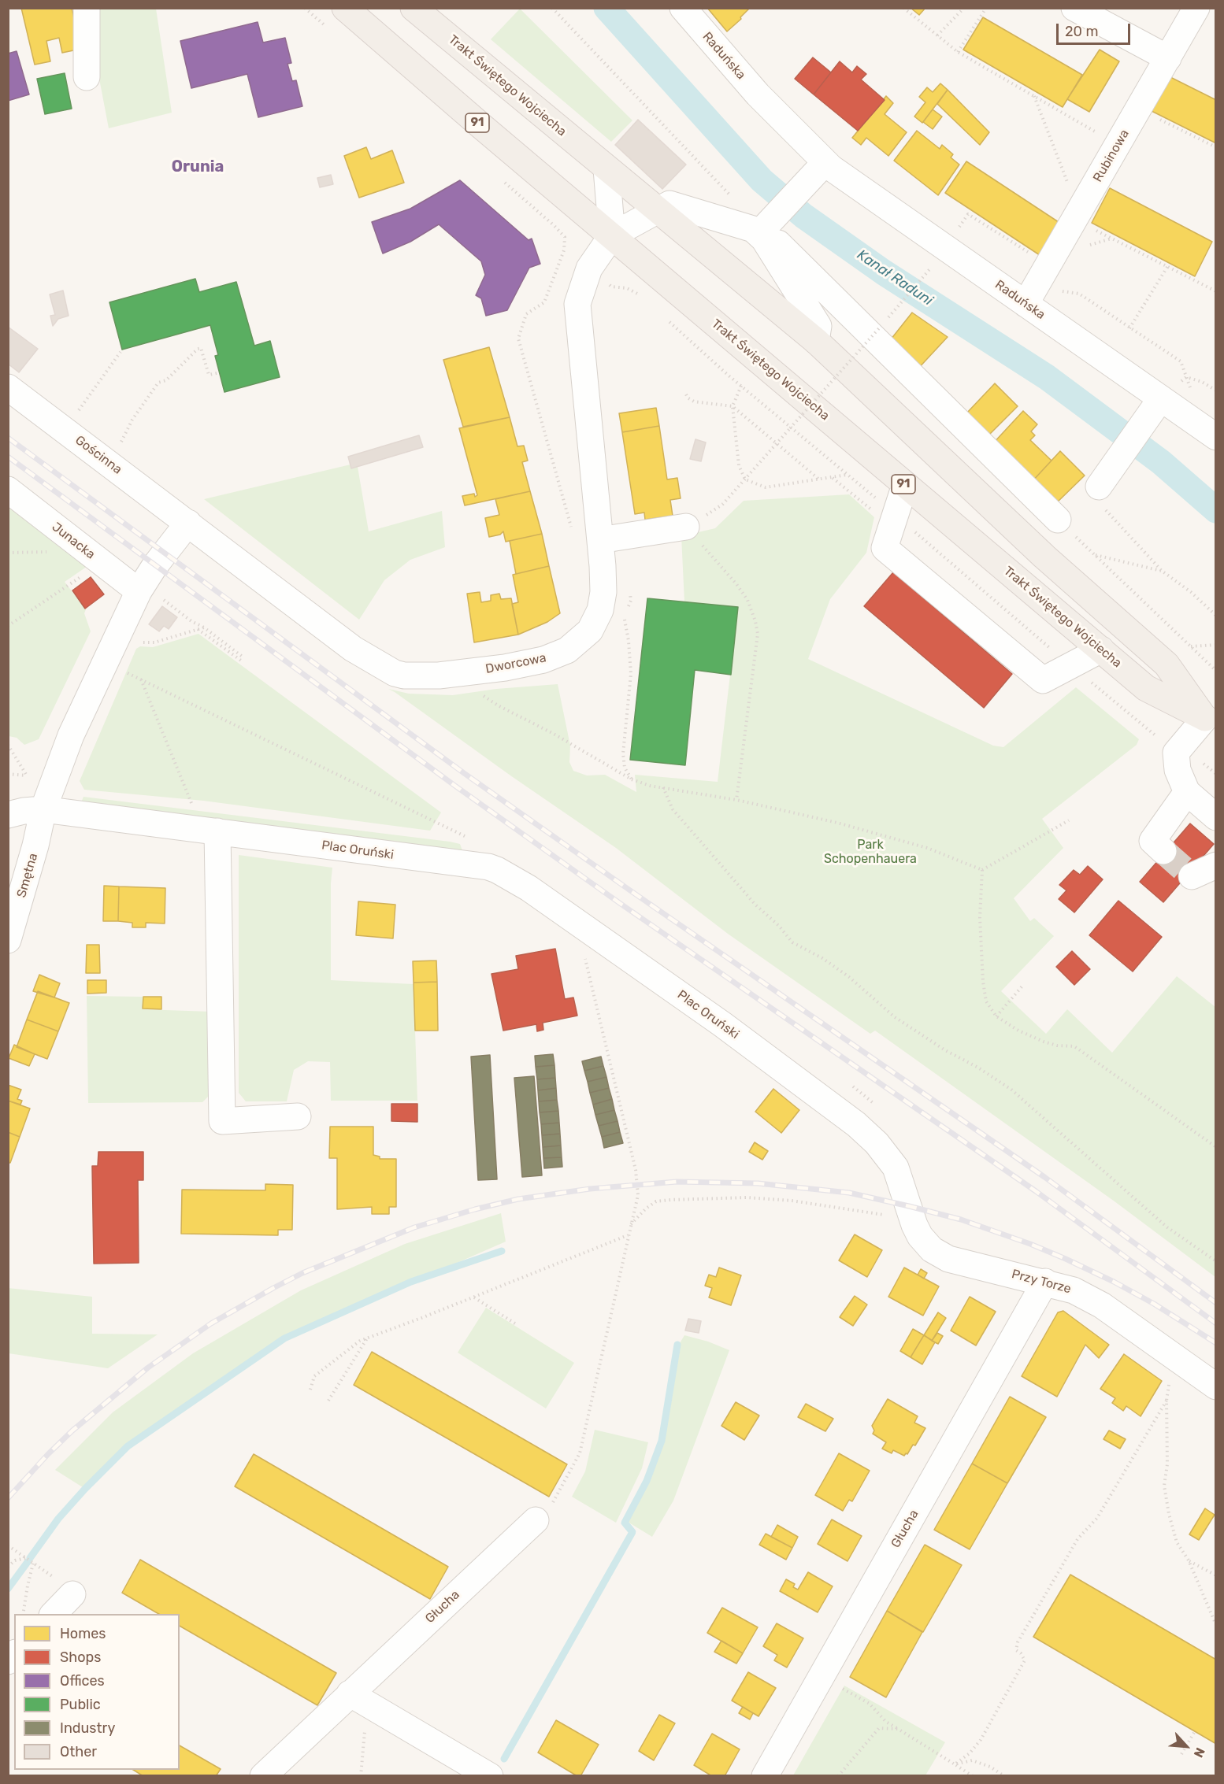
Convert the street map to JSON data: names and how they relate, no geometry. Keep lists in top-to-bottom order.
{
  "streets": {
    "main road": ["Trakt Świętego Wojciecha", "91"],
    "street": [
      "Raduńska",
      "Rubinowa",
      "Gościnna",
      "Junacka",
      "Dworcowa",
      "Plac Oruński",
      "Smętna",
      "Przy Torze",
      "Głucha"
    ]
  },
  "crossings": [
    ["Raduńska", "Rubinowa"],
    ["Trakt Świętego Wojciecha", "Dworcowa"],
    ["Gościnna", "Dworcowa"],
    ["Plac Oruński", "Smętna"],
    ["Plac Oruński", "Przy Torze"],
    ["Przy Torze", "Głucha"]
  ],
  "districts": ["Orunia"],
  "water": ["Kanał Raduni"],
  "parks": ["Park Schopenhauera"],
  "legend": [
    "Homes",
    "Shops",
    "Offices",
    "Public",
    "Industry",
    "Other"
  ],
  "scale_bar": "20 m",
  "north": "bottom right"
}
